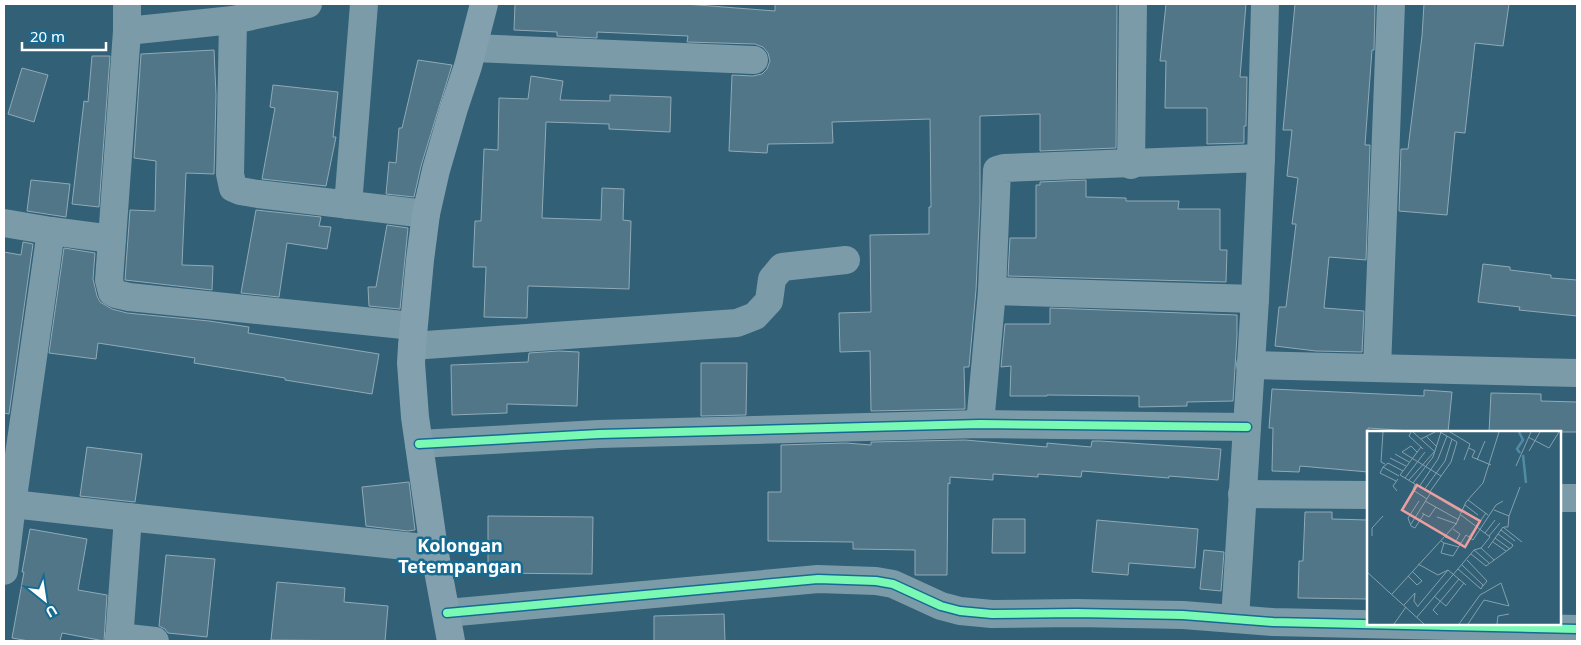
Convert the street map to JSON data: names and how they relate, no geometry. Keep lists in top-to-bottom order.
{
  "districts": ["Kolongan Tetempangan"],
  "scale_bar": "20 m",
  "north": "bottom right"
}
